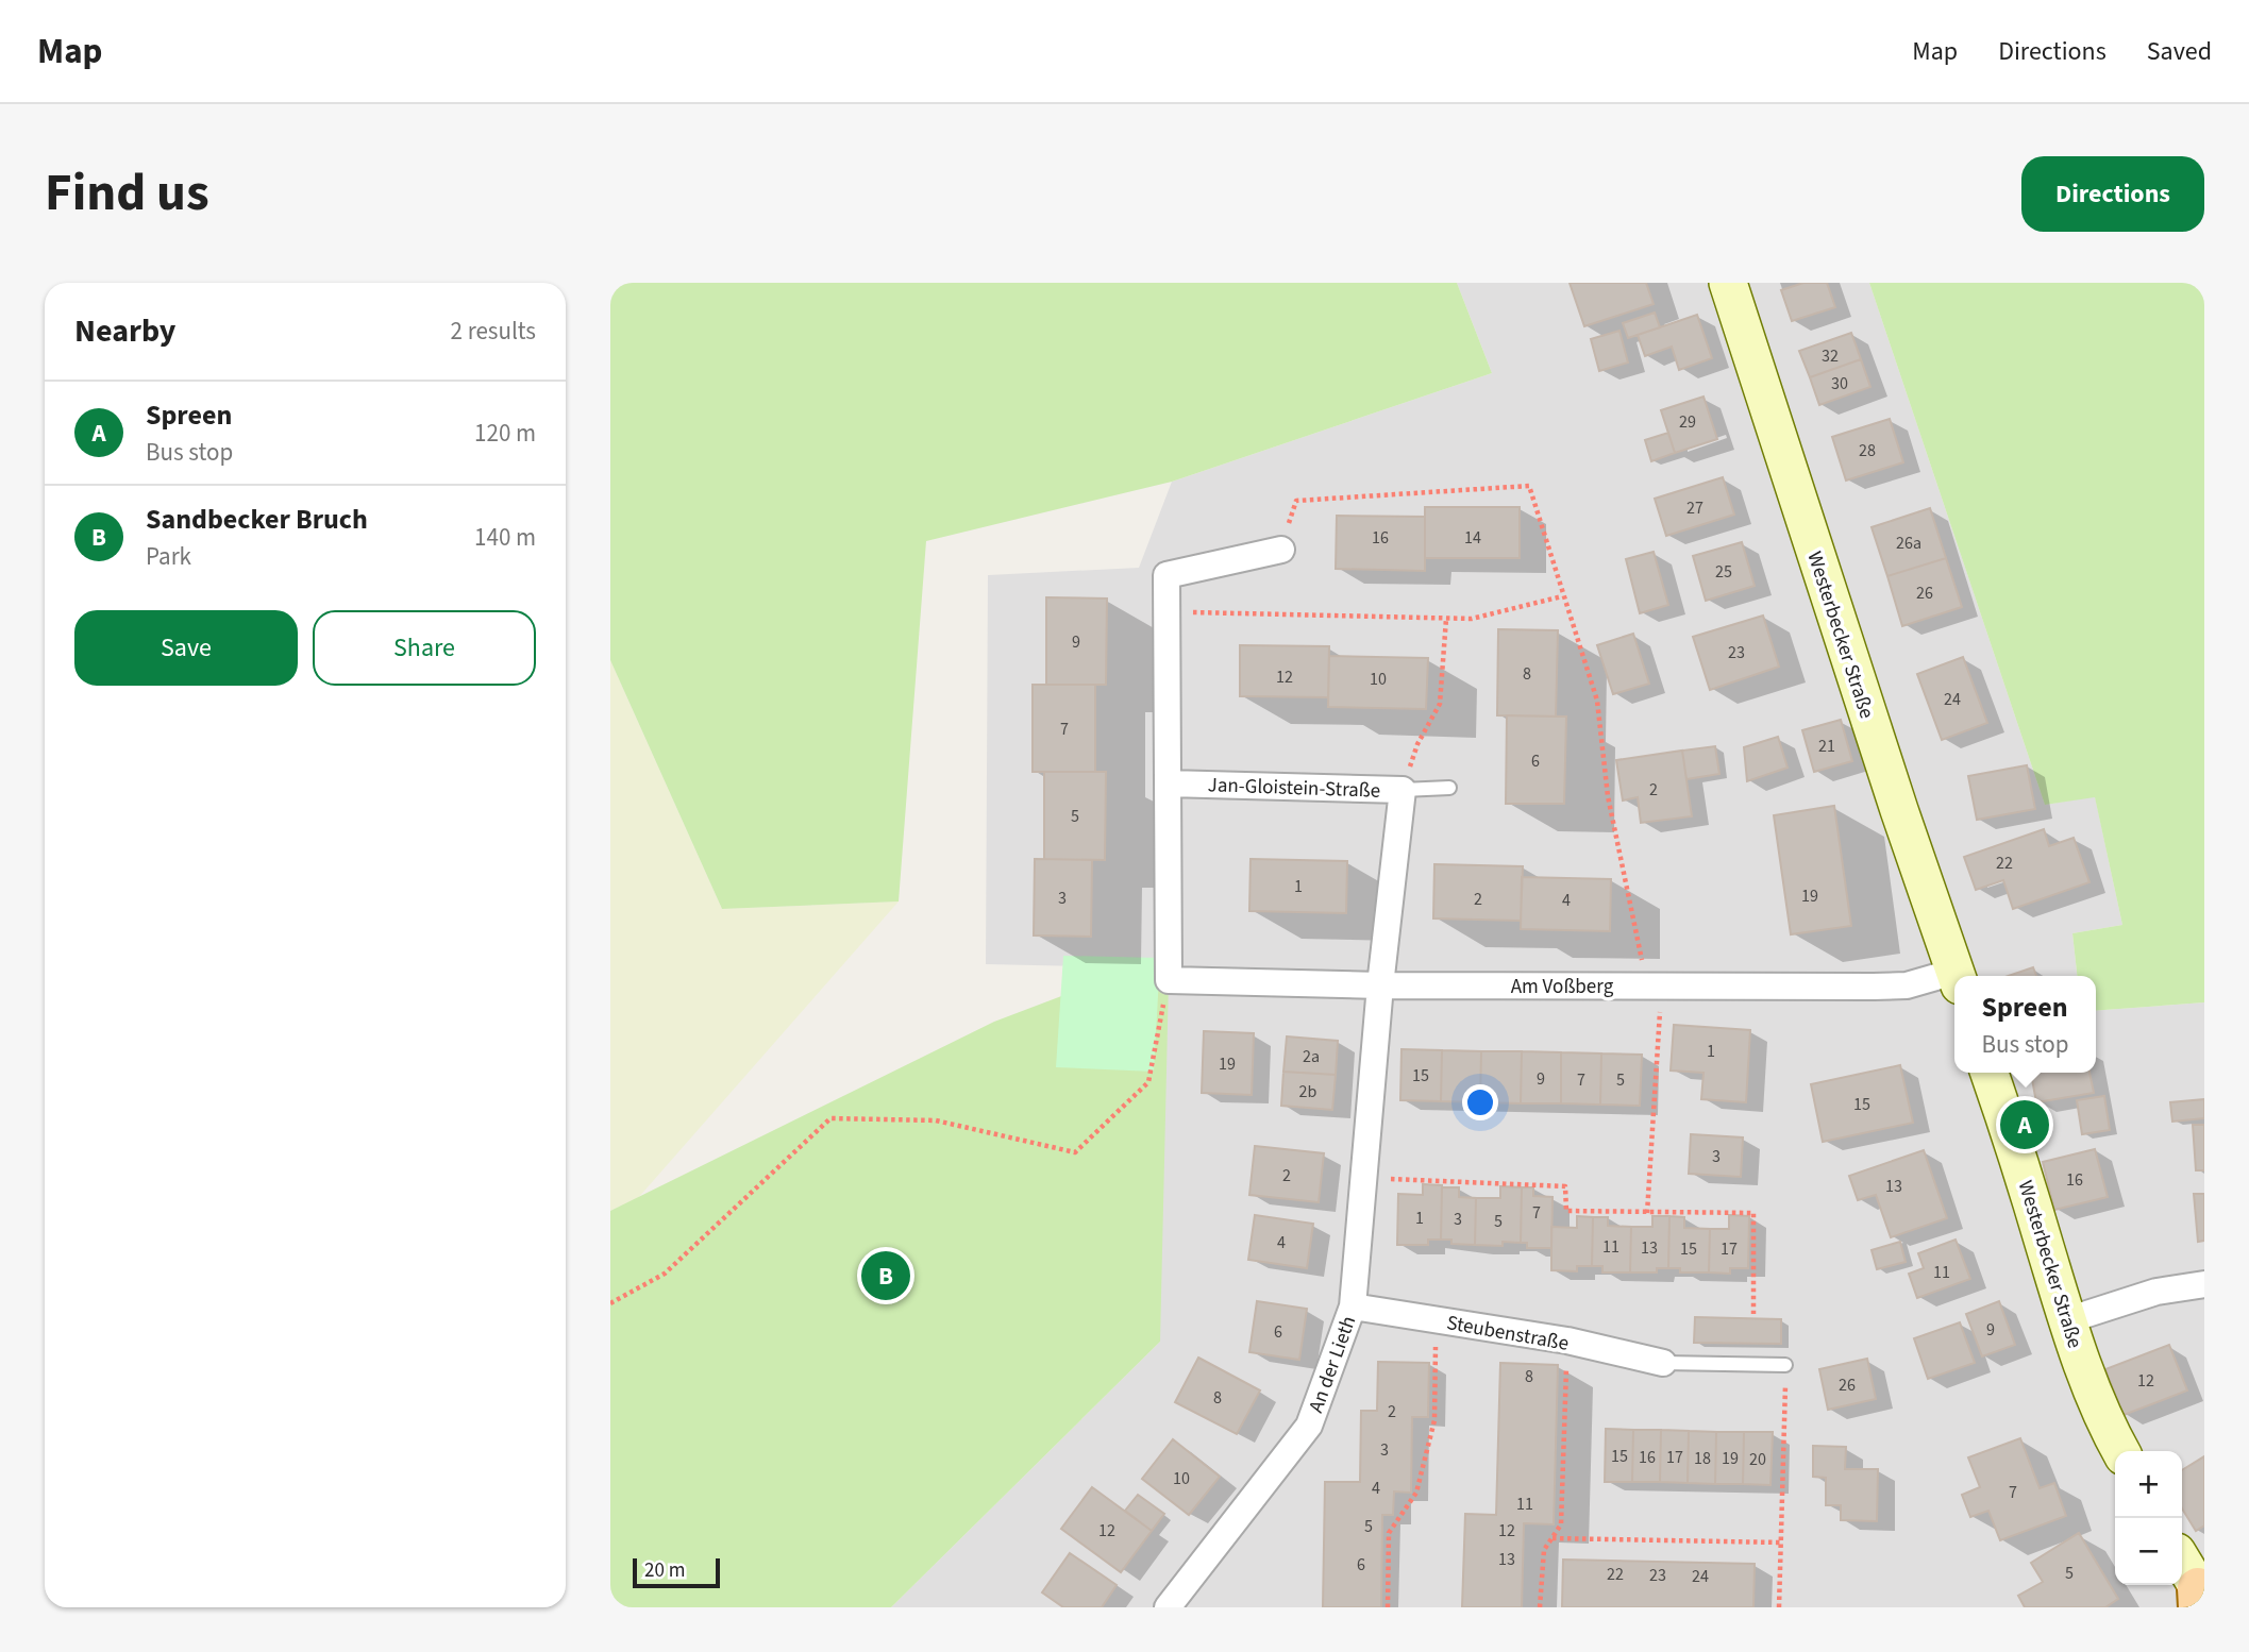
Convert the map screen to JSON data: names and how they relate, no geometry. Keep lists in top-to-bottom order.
{
  "streets": {
    "street": [
      "Westerbecker Straße",
      "Jan-Gloistein-Straße",
      "Am Voßberg",
      "Steubenstraße",
      "An der Lieth"
    ]
  },
  "crossings": [
    ["Jan-Gloistein-Straße", "Am Voßberg"],
    ["Jan-Gloistein-Straße", "An der Lieth"],
    ["Am Voßberg", "An der Lieth"],
    ["Steubenstraße", "An der Lieth"]
  ],
  "house_numbers": [
    "32",
    "30",
    "29",
    "28",
    "27",
    "16",
    "14",
    "26a",
    "25",
    "26",
    "9",
    "23",
    "8",
    "12",
    "10",
    "24",
    "7",
    "21",
    "6",
    "2",
    "5",
    "22",
    "1",
    "19",
    "3",
    "2",
    "4",
    "1",
    "2a",
    "19",
    "15",
    "9",
    "7",
    "5",
    "2b",
    "15",
    "3",
    "2",
    "16",
    "13",
    "7",
    "1",
    "3",
    "5",
    "4",
    "11",
    "13",
    "15",
    "17",
    "11",
    "9",
    "6",
    "8",
    "12",
    "26",
    "8",
    "2",
    "3",
    "15",
    "16",
    "17",
    "18",
    "19",
    "20",
    "10",
    "4",
    "7",
    "11",
    "5",
    "12",
    "12",
    "13",
    "6",
    "5",
    "22",
    "23",
    "24"
  ],
  "scale_bar": "20 m",
  "page": {
    "header": "Map",
    "nav": ["Map", "Directions", "Saved"],
    "title": "Find us",
    "buttons": [
      "Directions",
      ["Save", "Share"]
    ],
    "heading": ["Nearby", "2 results"],
    "list": [
      {
        "mark": "A",
        "name": "Spreen",
        "note": "Bus stop",
        "value": "120 m"
      },
      {
        "mark": "B",
        "name": "Sandbecker Bruch",
        "note": "Park",
        "value": "140 m"
      }
    ],
    "popup": ["Spreen", "Bus stop"],
    "pins": ["A", "B"],
    "map_buttons": ["+", "−"],
    "scale": "20 m"
  }
}
